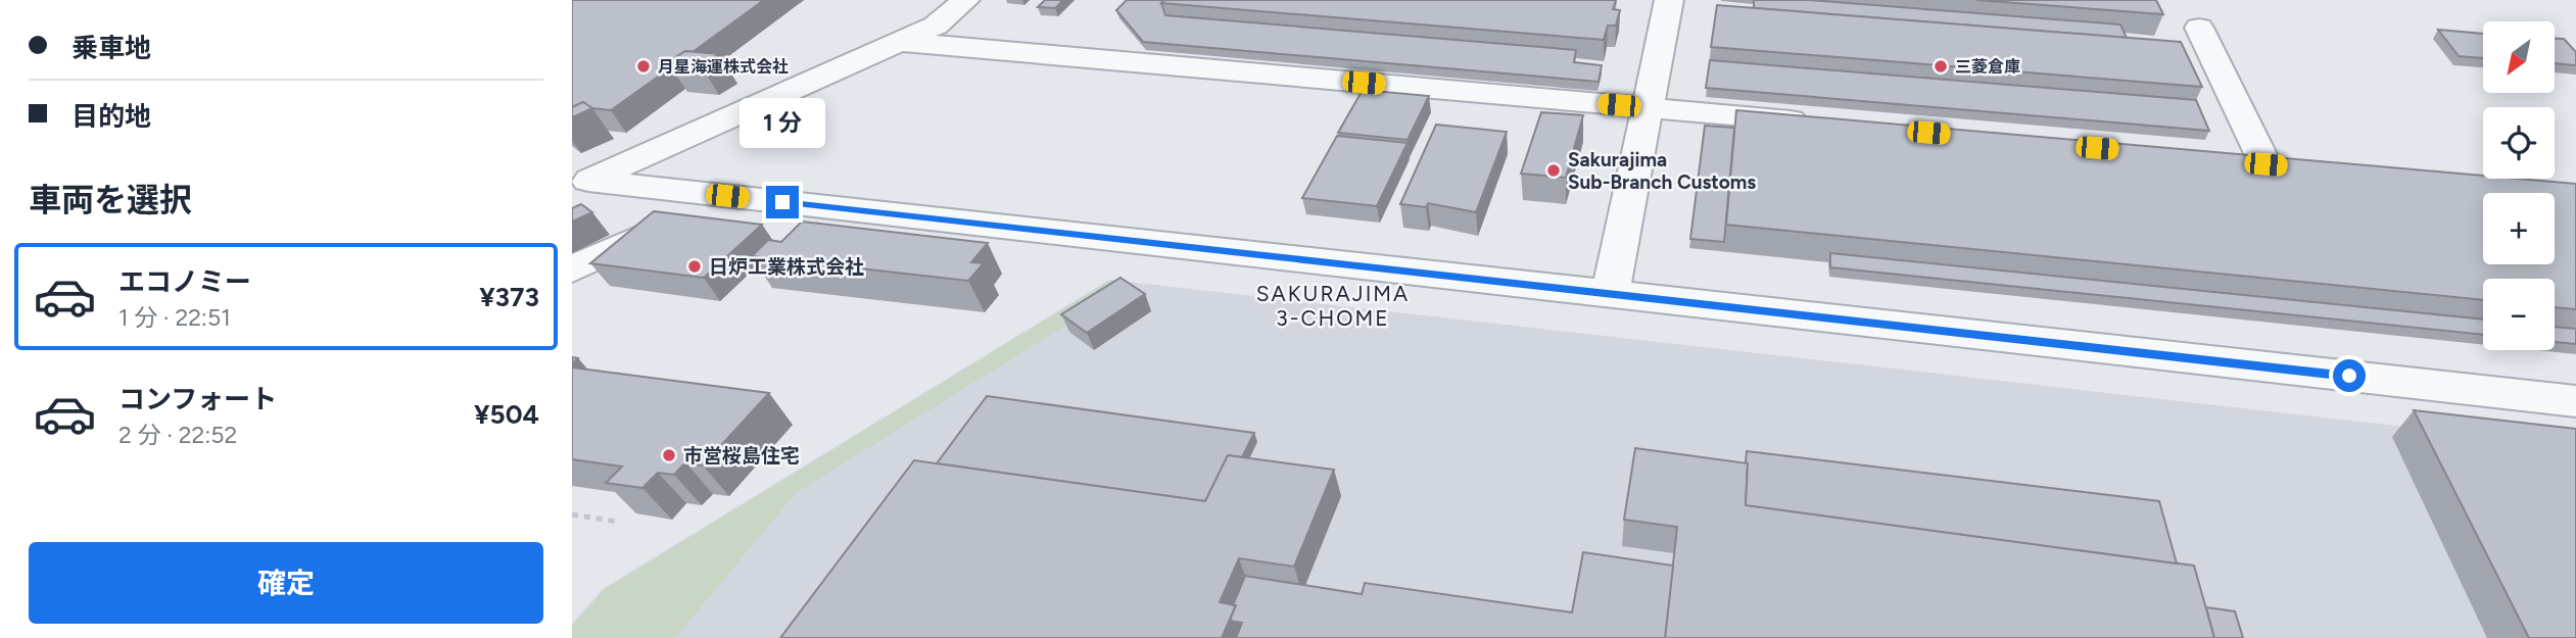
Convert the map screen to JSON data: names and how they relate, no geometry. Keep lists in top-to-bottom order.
{
  "districts": ["SAKURAJIMA 3-CHOME"],
  "places": [
    "月星海運株式会社",
    "三菱倉庫",
    "Sakurajima Sub-Branch Customs",
    "日炉工業株式会社",
    "市営桜島住宅"
  ],
  "north": "bottom left",
  "page": {
    "banner": ["乗車地", "目的地"],
    "map_buttons": ["+", "−"],
    "bubble": "1 分",
    "heading": "車両を選択",
    "list": [
      {
        "name": "エコノミー",
        "note": "1 分 · 22:51",
        "value": "¥373"
      },
      {
        "name": "コンフォート",
        "note": "2 分 · 22:52",
        "value": "¥504"
      }
    ],
    "buttons": "確定"
  }
}
